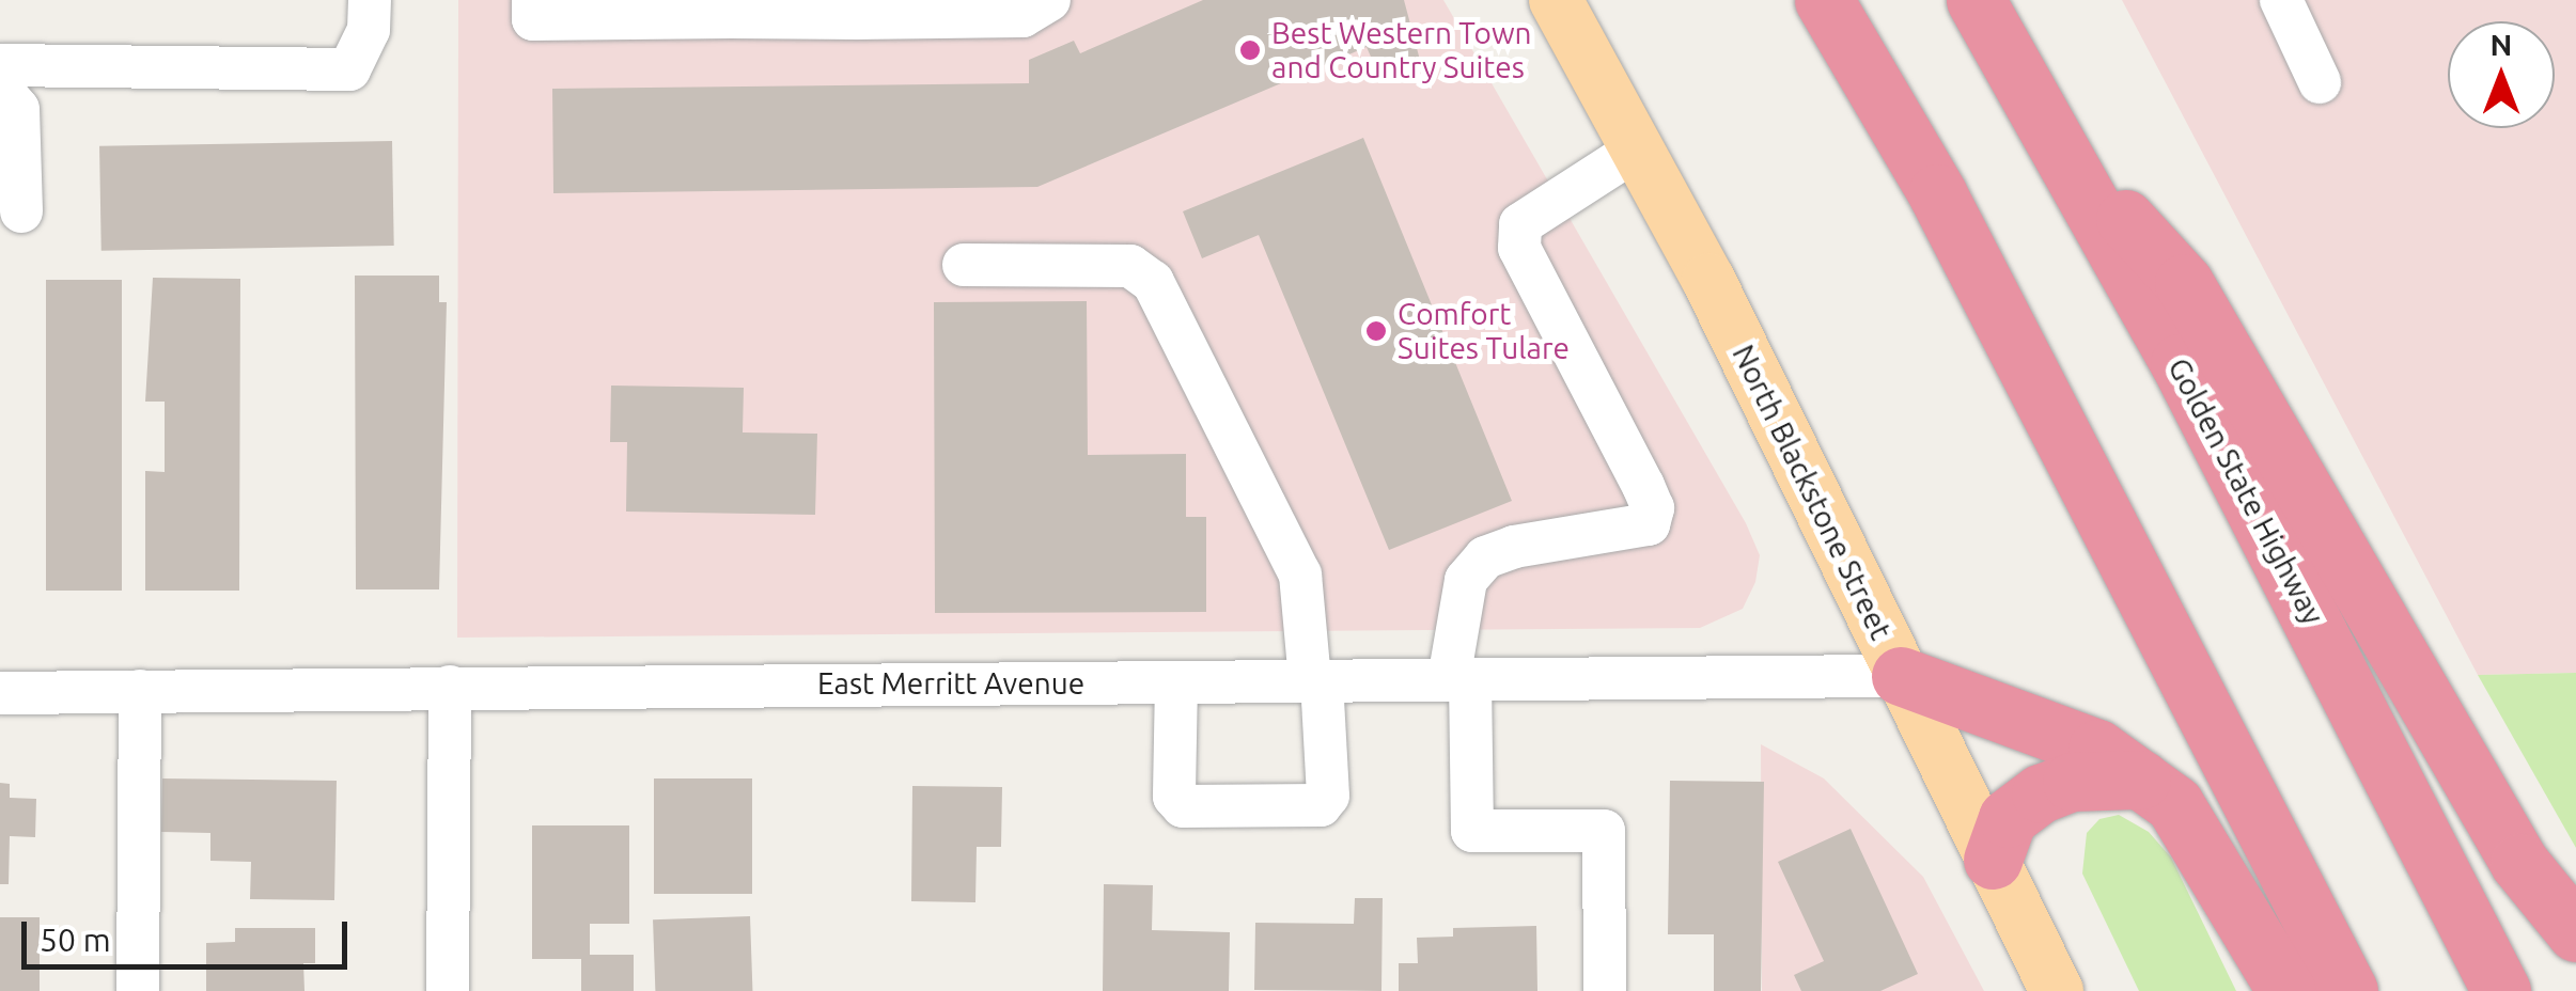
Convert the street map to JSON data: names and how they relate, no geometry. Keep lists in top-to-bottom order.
{
  "streets": {
    "highway": ["Golden State Highway"],
    "main road": ["North Blackstone Street"],
    "street": ["East Merritt Avenue"]
  },
  "crossings": [
    ["North Blackstone Street", "East Merritt Avenue"]
  ],
  "places": ["Best Western Town and Country Suites", "Comfort Suites Tulare"],
  "scale_bar": "50 m",
  "north": "top"
}
